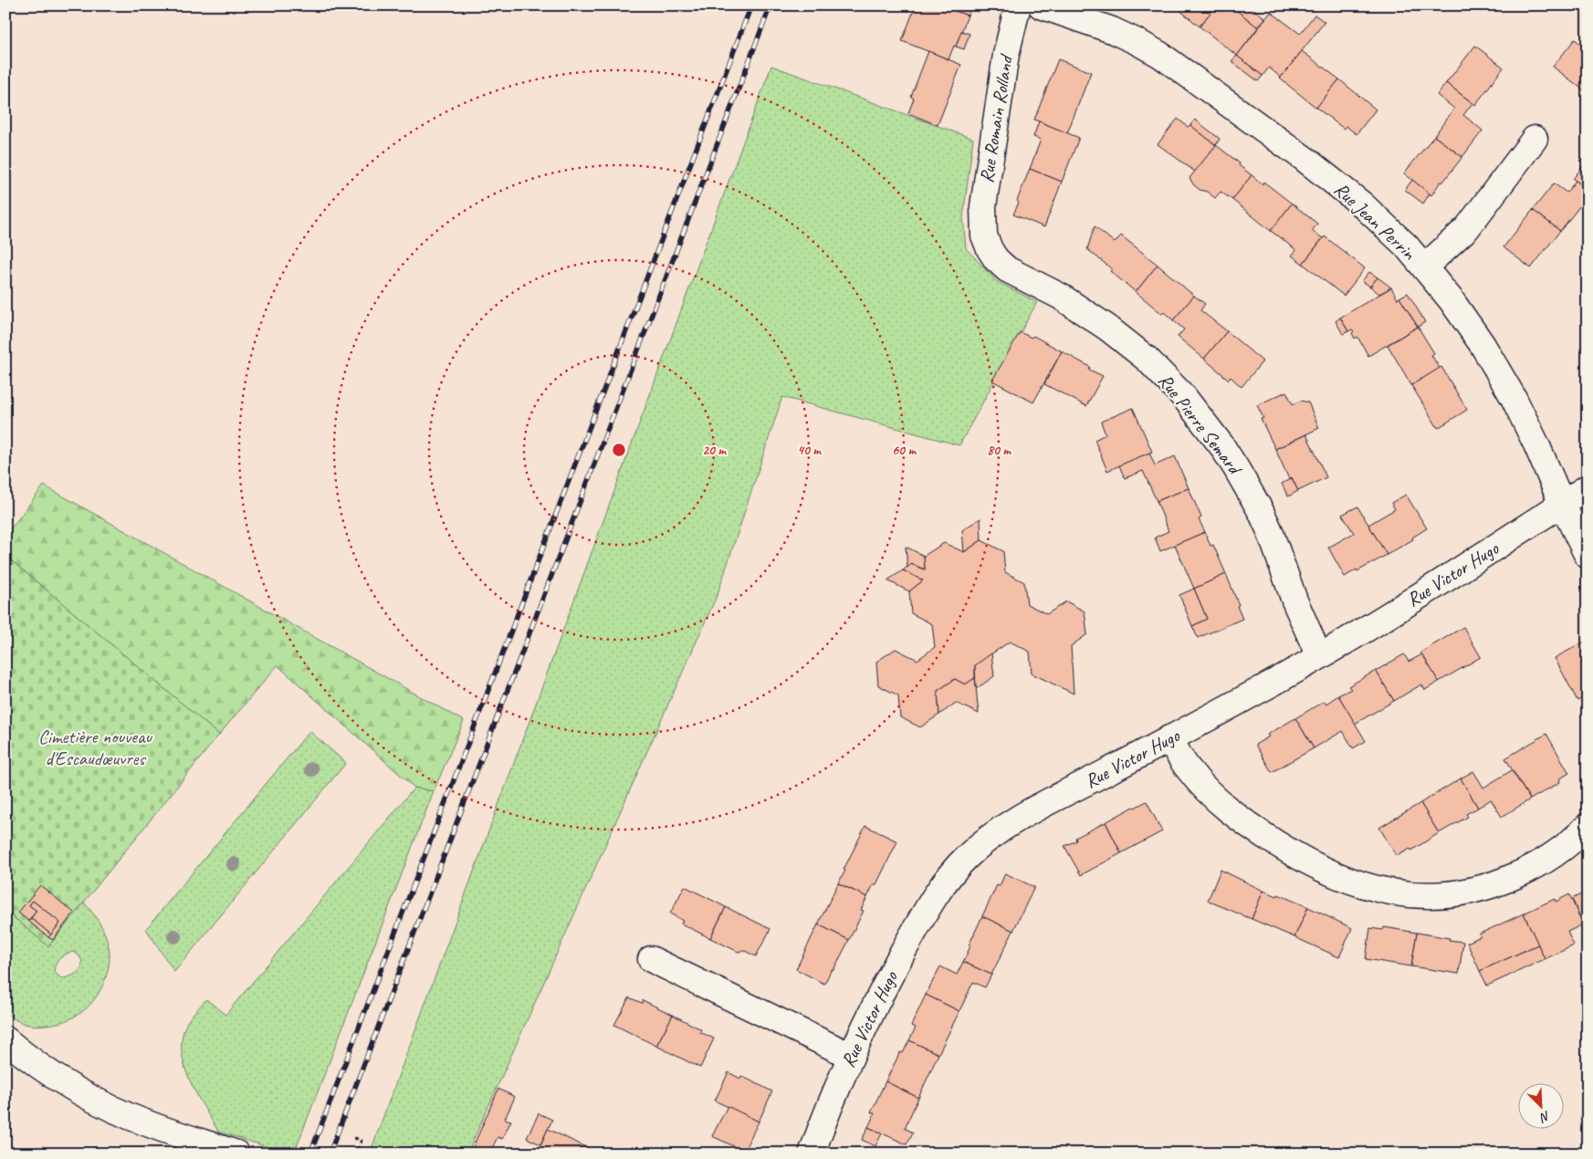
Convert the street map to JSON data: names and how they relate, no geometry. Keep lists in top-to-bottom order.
{
  "streets": {
    "street": [
      "Rue Romain Rolland",
      "Rue Jean Perrin",
      "Rue Pierre Semard",
      "Rue Victor Hugo"
    ]
  },
  "crossings": [
    ["Rue Romain Rolland", "Rue Pierre Semard"],
    ["Rue Jean Perrin", "Rue Victor Hugo"],
    ["Rue Pierre Semard", "Rue Victor Hugo"]
  ],
  "parks": ["Cimetière nouveau d'Escaudœuvres"],
  "north": "bottom right",
  "rings": [
    "20 m",
    "40 m",
    "60 m",
    "80 m"
  ]
}
